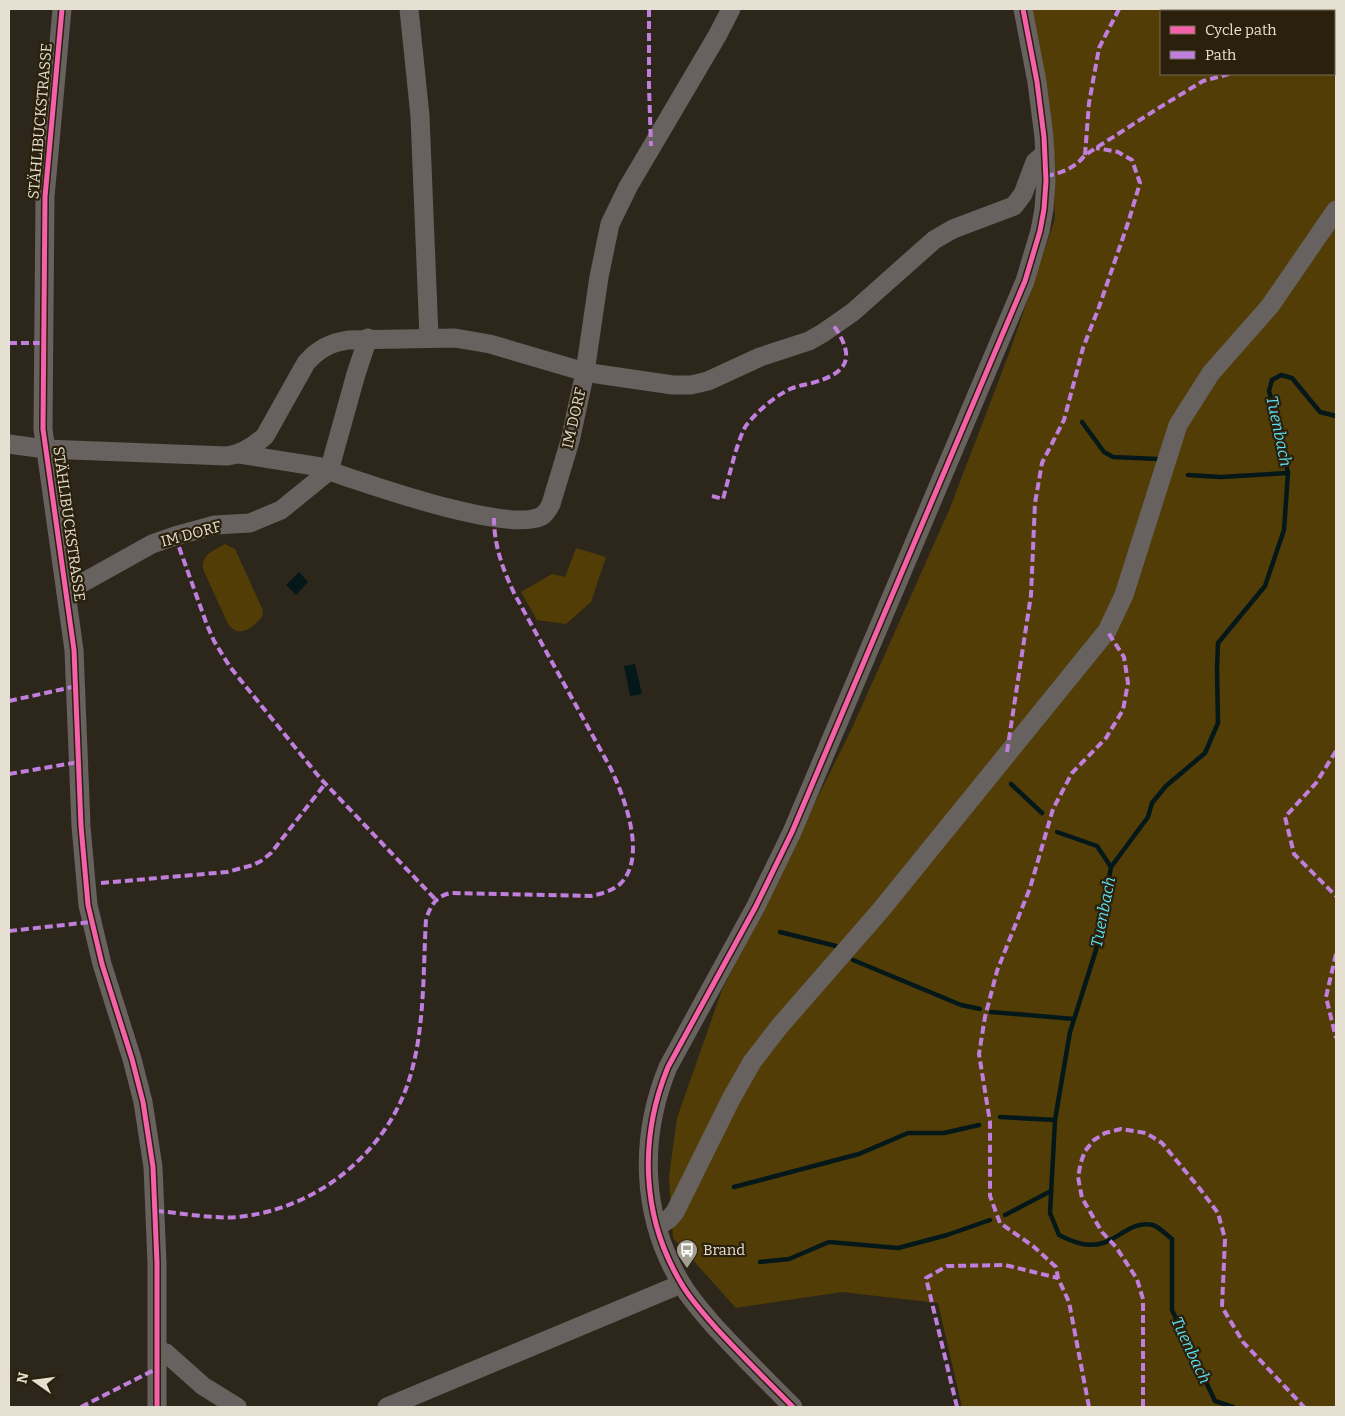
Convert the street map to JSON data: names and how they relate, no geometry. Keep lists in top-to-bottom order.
{
  "streets": {
    "street": ["STÄHLIBUCKSTRASSE", "IM DORF"]
  },
  "crossings": [
    ["STÄHLIBUCKSTRASSE", "IM DORF"]
  ],
  "water": ["Tuenbach"],
  "places": {
    "bus stop": ["Brand"]
  },
  "legend": ["Cycle path", "Path"],
  "north": "left"
}
